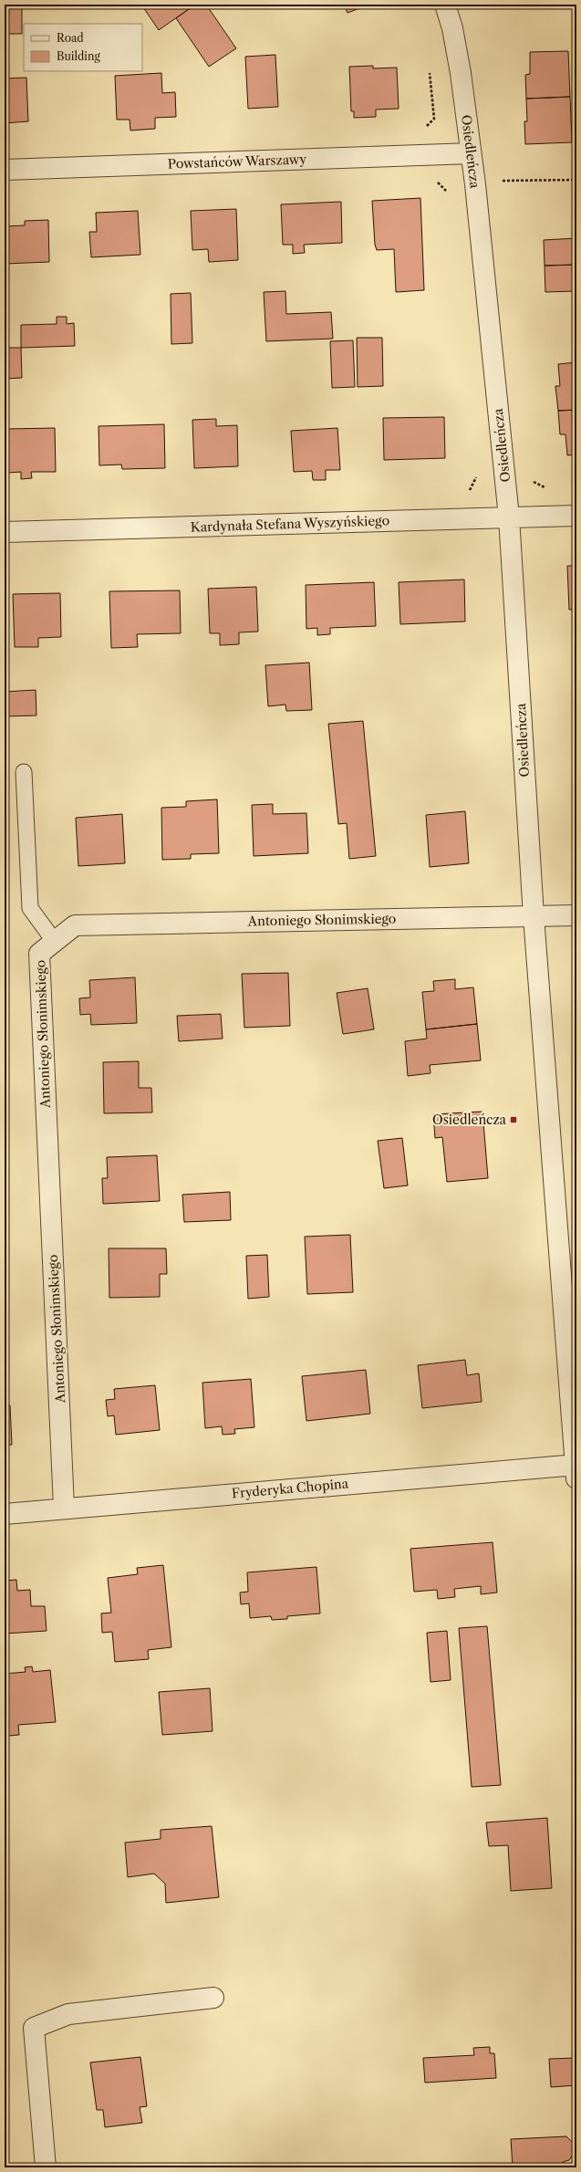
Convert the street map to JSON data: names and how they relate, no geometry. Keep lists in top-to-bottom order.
{
  "streets": {
    "street": [
      "Osiedleńcza",
      "Powstańców Warszawy",
      "Kardynała Stefana Wyszyńskiego",
      "Antoniego Słonimskiego",
      "Fryderyka Chopina"
    ]
  },
  "crossings": [
    ["Osiedleńcza", "Powstańców Warszawy"],
    ["Osiedleńcza", "Kardynała Stefana Wyszyńskiego"],
    ["Osiedleńcza", "Antoniego Słonimskiego"],
    ["Osiedleńcza", "Fryderyka Chopina"],
    ["Antoniego Słonimskiego", "Fryderyka Chopina"]
  ],
  "places": {
    "transit": ["Osiedleńcza"]
  },
  "legend": ["Road", "Building"]
}
